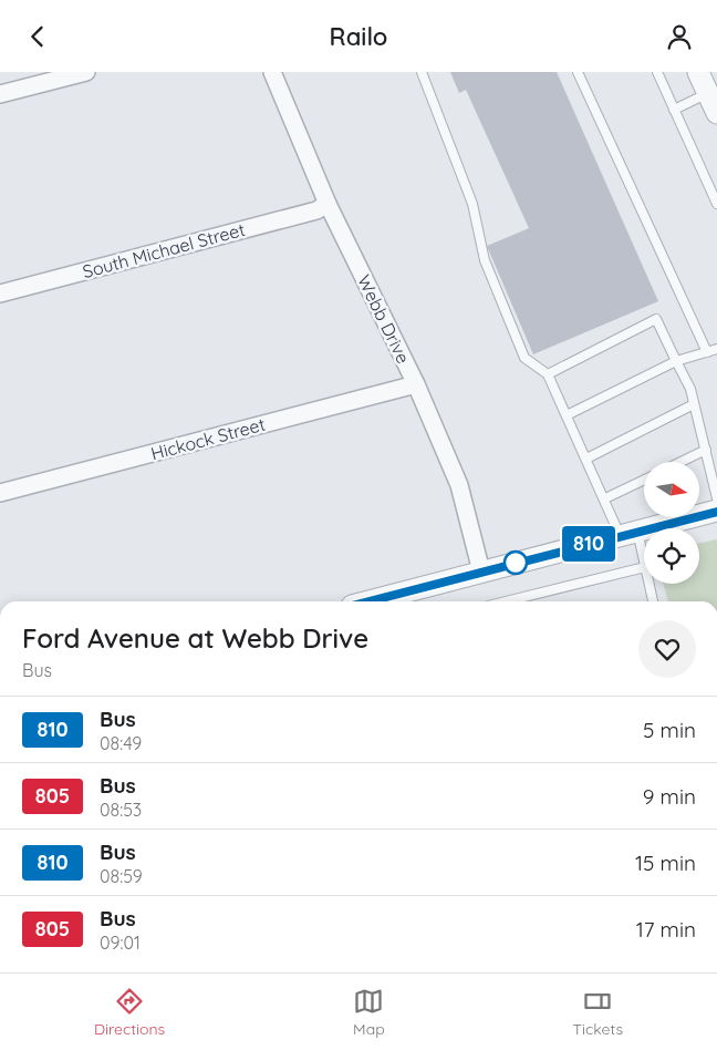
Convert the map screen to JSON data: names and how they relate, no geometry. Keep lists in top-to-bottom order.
{
  "streets": {
    "street": ["South Michael Street", "Webb Drive", "Hickock Street"]
  },
  "crossings": [
    ["South Michael Street", "Webb Drive"],
    ["Webb Drive", "Hickock Street"]
  ],
  "lines": ["bus line 810"],
  "north": "right",
  "page": {
    "header": "Railo",
    "on_map": "810",
    "heading": ["Ford Avenue at Webb Drive", "Bus"],
    "list": [
      {
        "mark": "810",
        "name": "Bus",
        "note": "08:49",
        "value": "5 min"
      },
      {
        "mark": "805",
        "name": "Bus",
        "note": "08:53",
        "value": "9 min"
      },
      {
        "mark": "810",
        "name": "Bus",
        "note": "08:59",
        "value": "15 min"
      },
      {
        "mark": "805",
        "name": "Bus",
        "note": "09:01",
        "value": "17 min"
      }
    ],
    "tabs": ["Directions", "Map", "Tickets"]
  }
}
